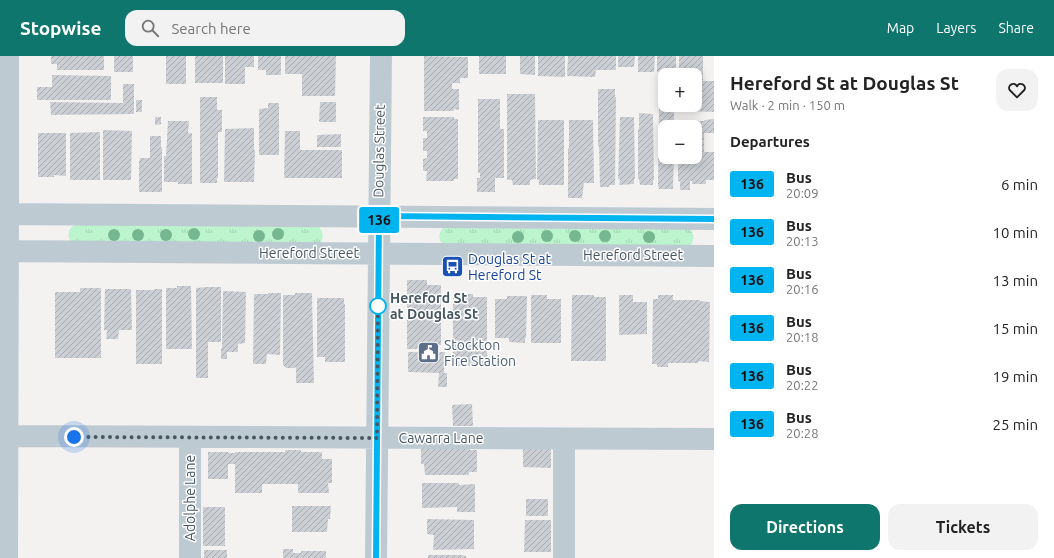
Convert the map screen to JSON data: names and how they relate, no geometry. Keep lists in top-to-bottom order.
{
  "streets": {
    "street": [
      "Douglas Street",
      "Hereford Street",
      "Cawarra Lane",
      "Adolphe Lane"
    ]
  },
  "crossings": [
    ["Douglas Street", "Hereford Street"],
    ["Douglas Street", "Cawarra Lane"],
    ["Cawarra Lane", "Adolphe Lane"]
  ],
  "places": {
    "bus stop": ["Douglas St at Hereford St"],
    "other": ["Hereford St at Douglas St"],
    "public building": ["Stockton Fire Station"]
  },
  "lines": ["bus line 136"],
  "page": {
    "header": "Stopwise",
    "search": "Search here",
    "nav": ["Map", "Layers", "Share"],
    "on_map": "136",
    "heading": [
      ["Hereford St at Douglas St", "Walk · 2 min · 150 m"],
      "Departures"
    ],
    "map_buttons": ["+", "−"],
    "list": [
      {
        "mark": "136",
        "name": "Bus",
        "note": "20:09",
        "value": "6 min"
      },
      {
        "mark": "136",
        "name": "Bus",
        "note": "20:13",
        "value": "10 min"
      },
      {
        "mark": "136",
        "name": "Bus",
        "note": "20:16",
        "value": "13 min"
      },
      {
        "mark": "136",
        "name": "Bus",
        "note": "20:18",
        "value": "15 min"
      },
      {
        "mark": "136",
        "name": "Bus",
        "note": "20:22",
        "value": "19 min"
      },
      {
        "mark": "136",
        "name": "Bus",
        "note": "20:28",
        "value": "25 min"
      }
    ],
    "buttons": ["Directions", "Tickets"]
  }
}
